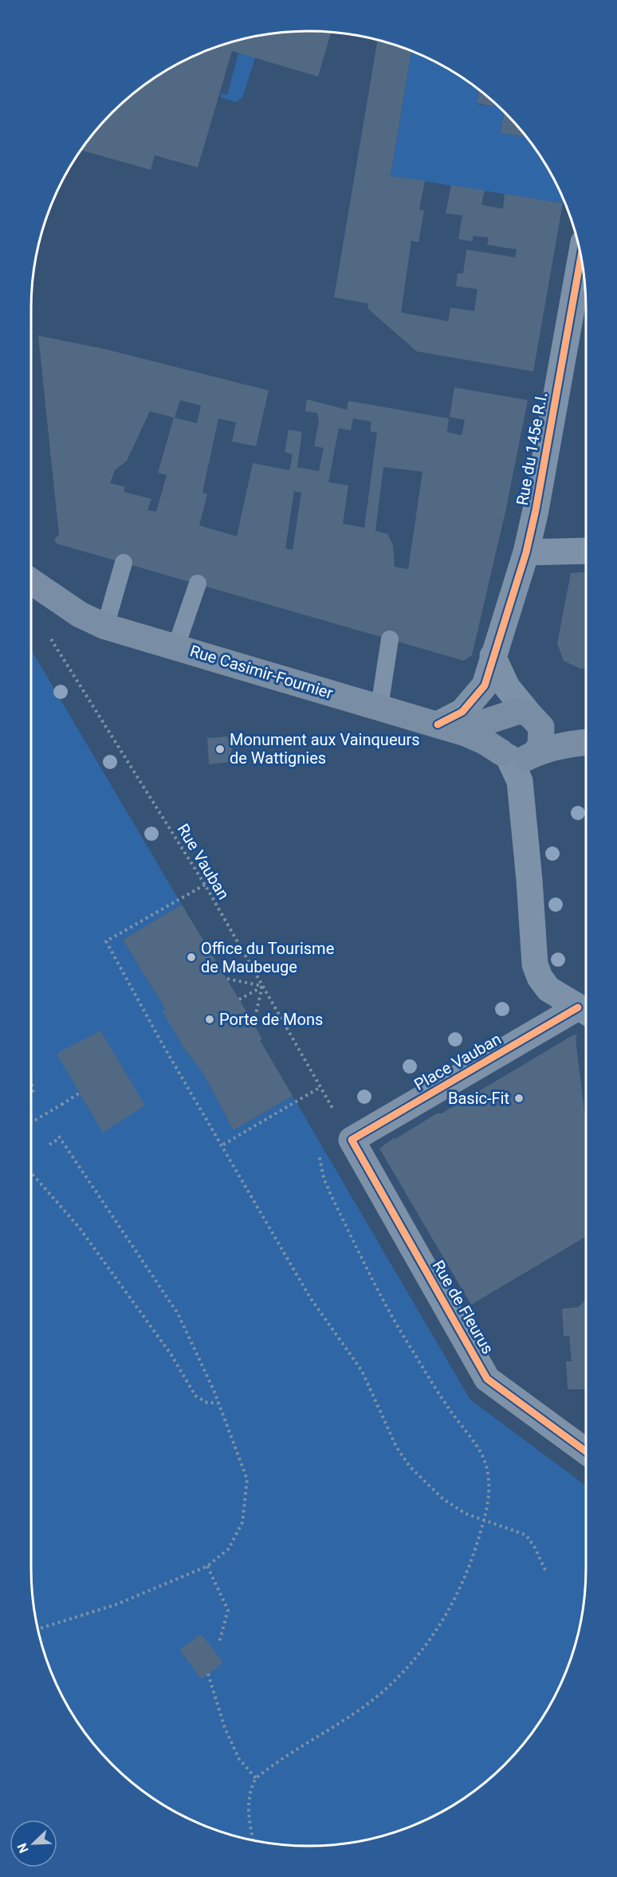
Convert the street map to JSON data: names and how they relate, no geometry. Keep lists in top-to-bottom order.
{
  "streets": {
    "main road": ["Rue Casimir-Fournier"],
    "street": ["Rue du 145e R.I.", "Place Vauban", "Rue de Fleurus"],
    "path": ["Rue Vauban"]
  },
  "crossings": [
    ["Rue du 145e R.I.", "Rue Casimir-Fournier"],
    ["Rue Casimir-Fournier", "Place Vauban"],
    ["Rue Vauban", "Place Vauban"],
    ["Rue Vauban", "Rue de Fleurus"],
    ["Place Vauban", "Rue de Fleurus"]
  ],
  "places": [
    "Monument aux Vainqueurs de Wattignies",
    "Office du Tourisme de Maubeuge",
    "Porte de Mons",
    "Basic-Fit"
  ],
  "north": "bottom left"
}
